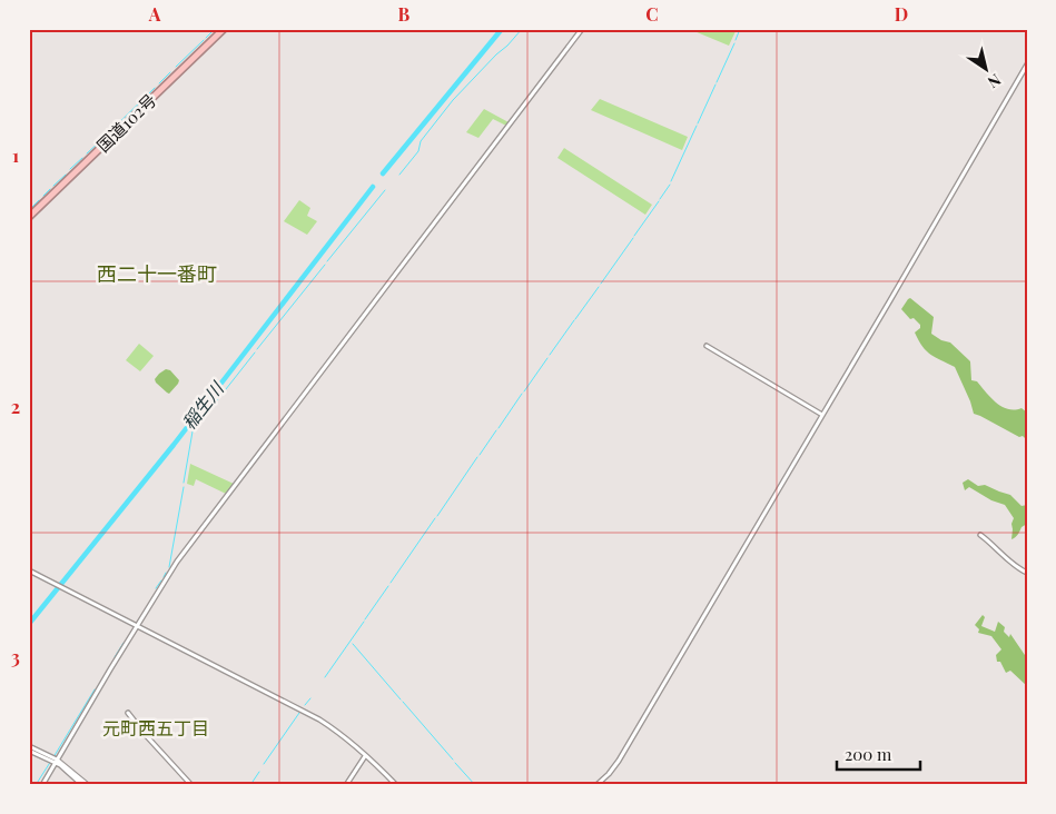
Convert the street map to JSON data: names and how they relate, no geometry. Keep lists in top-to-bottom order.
{
  "streets": {
    "highway": ["国道102号"]
  },
  "districts": ["西二十一番町", "元町西五丁目"],
  "water": ["稲生川"],
  "scale_bar": "200 m",
  "north": "bottom right",
  "grid": {
    "columns": [
      "A",
      "B",
      "C",
      "D"
    ],
    "rows": ["1", "2", "3"]
  }
}
